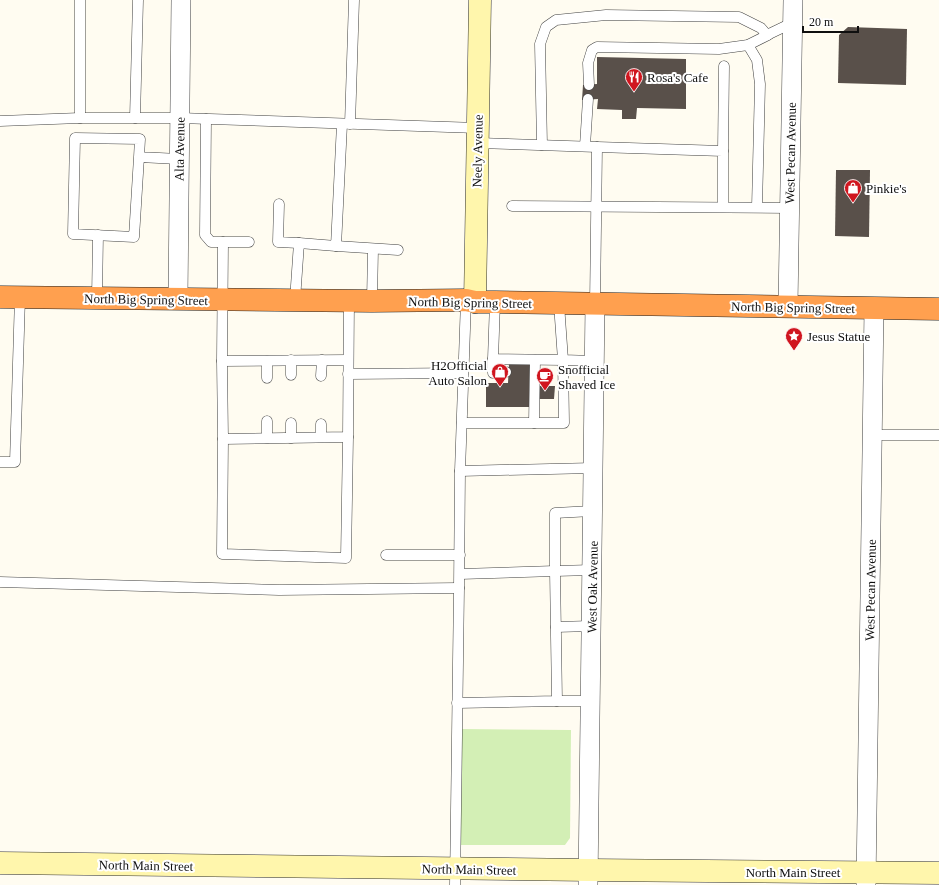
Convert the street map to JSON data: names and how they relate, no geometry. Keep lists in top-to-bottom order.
{
  "streets": {
    "highway": ["North Big Spring Street"],
    "street": [
      "Alta Avenue",
      "Neely Avenue",
      "West Pecan Avenue",
      "West Oak Avenue",
      "North Main Street"
    ]
  },
  "crossings": [
    ["Alta Avenue", "North Big Spring Street"],
    ["Neely Avenue", "North Big Spring Street"],
    ["West Pecan Avenue", "North Big Spring Street"],
    ["West Pecan Avenue", "North Main Street"],
    ["North Big Spring Street", "West Oak Avenue"],
    ["West Oak Avenue", "North Main Street"]
  ],
  "places": {
    "restaurant": ["Rosa's Cafe"],
    "shop": ["Pinkie's", "H2Official Auto Salon"],
    "place": ["Jesus Statue"],
    "cafe": ["Snofficial Shaved Ice"]
  },
  "scale_bar": "20 m"
}
